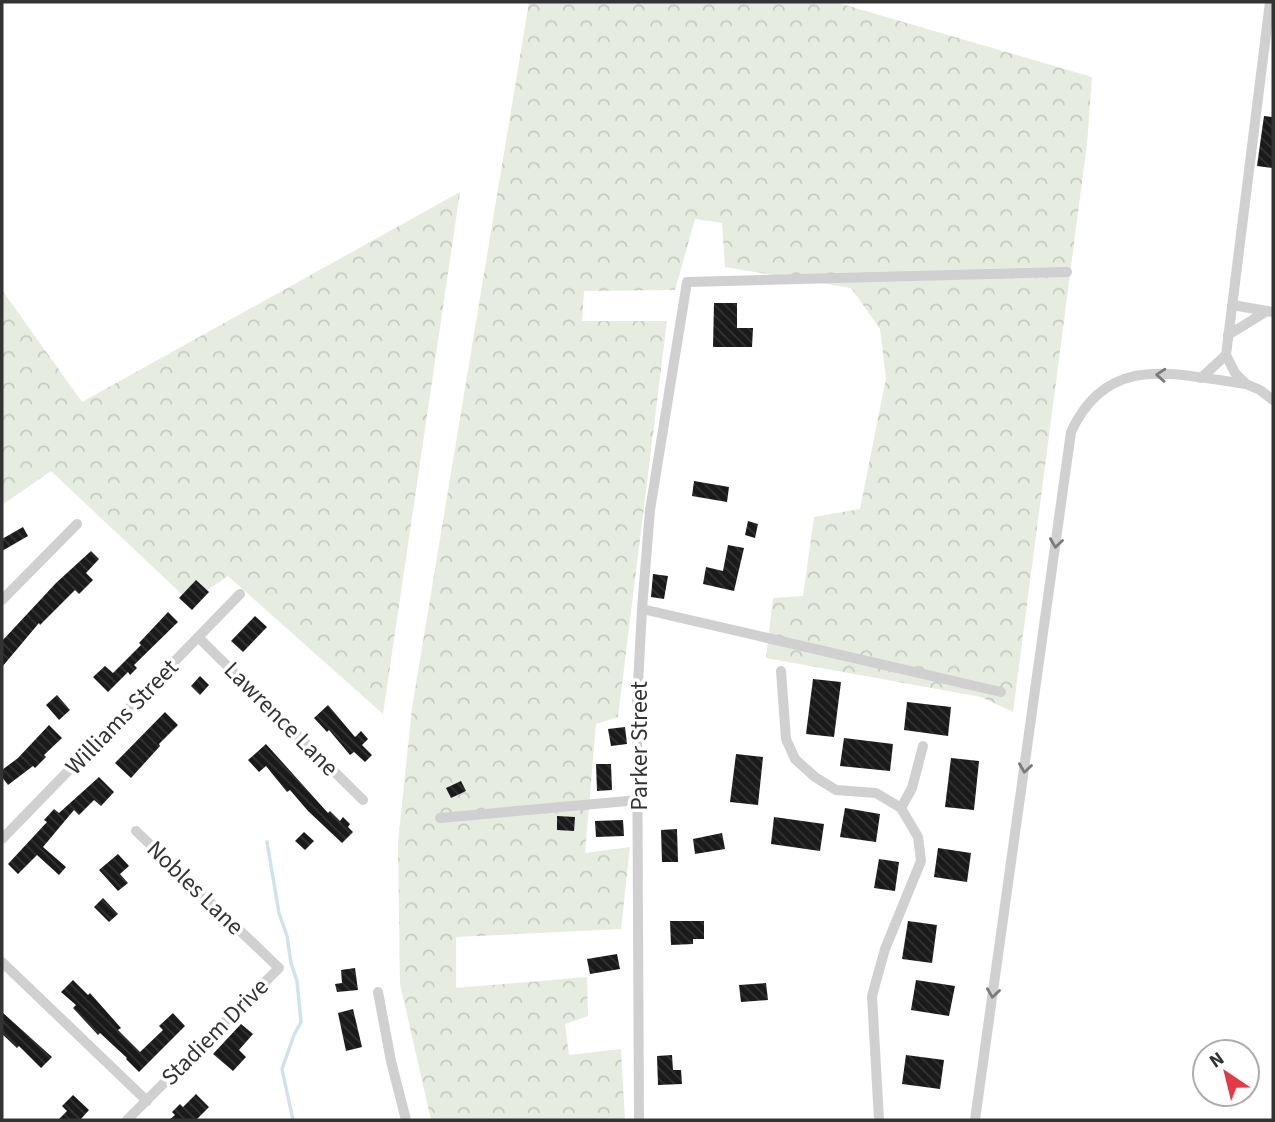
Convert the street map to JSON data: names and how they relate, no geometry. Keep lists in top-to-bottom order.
{
  "streets": {
    "street": [
      "Williams Street",
      "Lawrence Lane",
      "Parker Street",
      "Nobles Lane",
      "Stadiem Drive"
    ]
  },
  "crossings": [
    ["Williams Street", "Lawrence Lane"],
    ["Nobles Lane", "Stadiem Drive"]
  ],
  "north": "top left"
}
